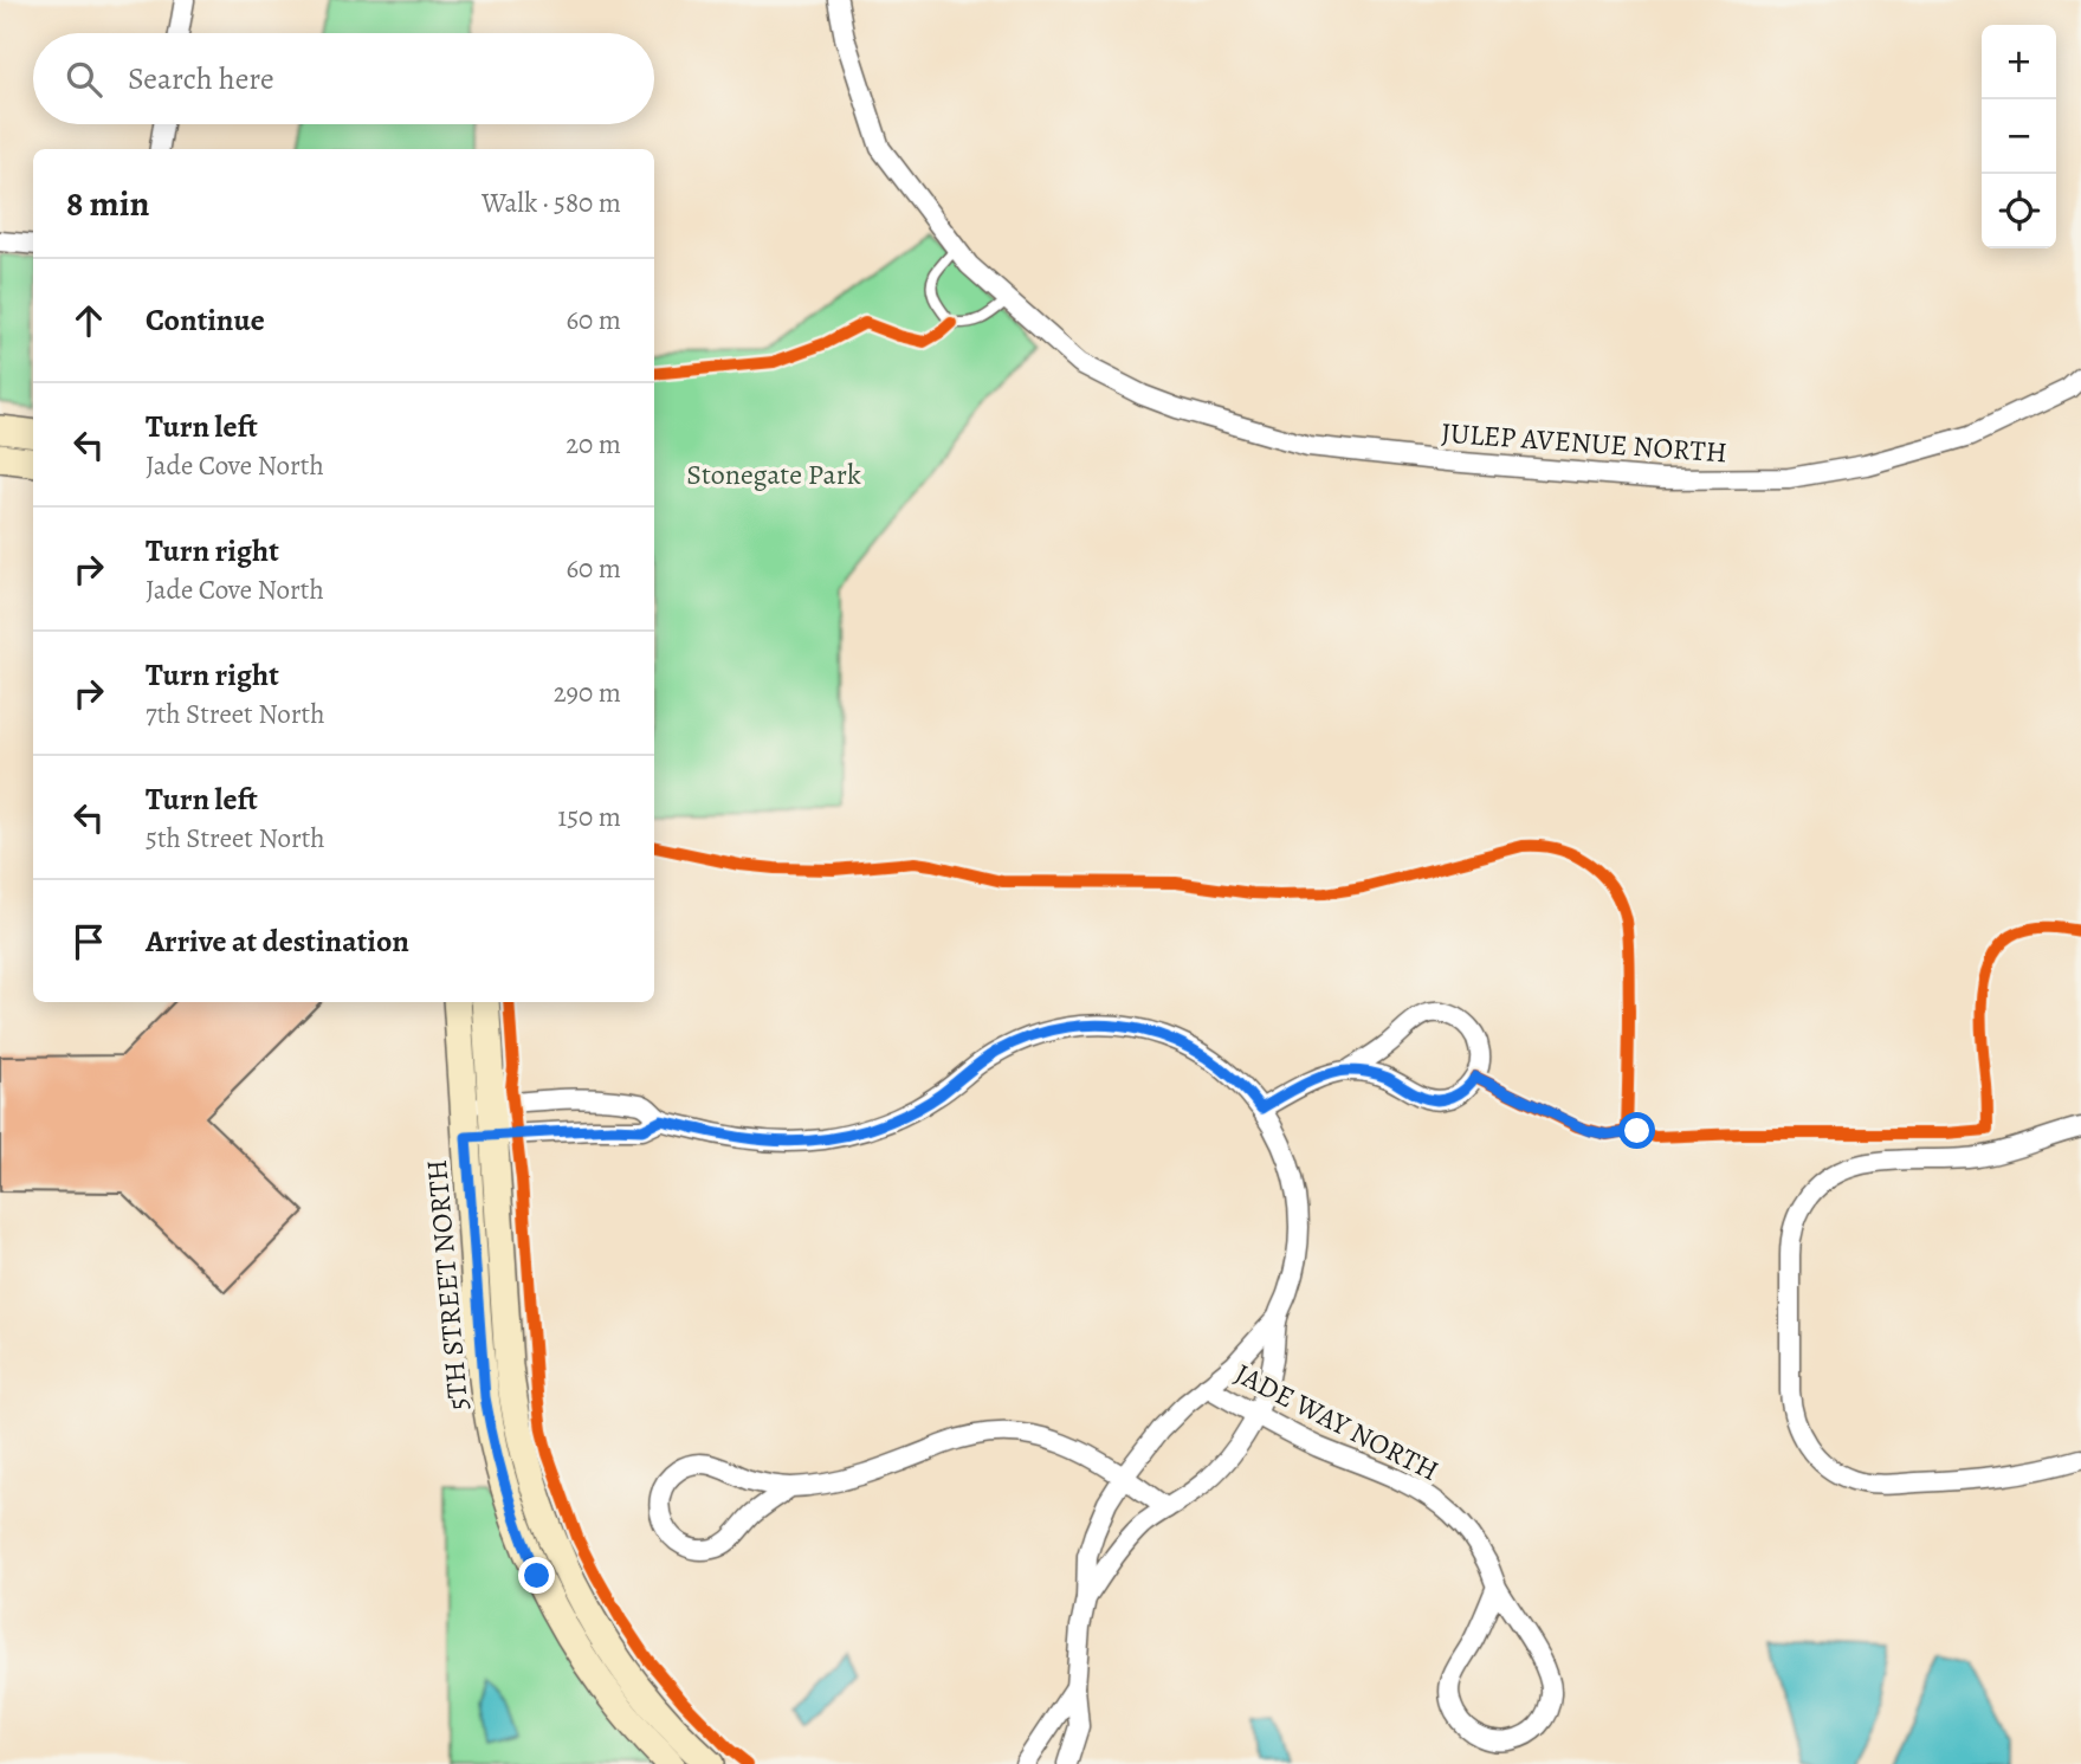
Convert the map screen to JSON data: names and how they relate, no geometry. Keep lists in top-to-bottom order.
{
  "streets": {
    "street": ["JULEP AVENUE NORTH", "5TH STREET NORTH", "JADE WAY NORTH"]
  },
  "parks": ["Stonegate Park"],
  "page": {
    "map_buttons": ["+", "−"],
    "search": "Search here",
    "heading": ["8 min", "Walk · 580 m"],
    "list": [
      ["Continue", "60 m"],
      ["Turn left", "Jade Cove North", "20 m"],
      ["Turn right", "Jade Cove North", "60 m"],
      ["Turn right", "7th Street North", "290 m"],
      ["Turn left", "5th Street North", "150 m"],
      "Arrive at destination"
    ]
  }
}
